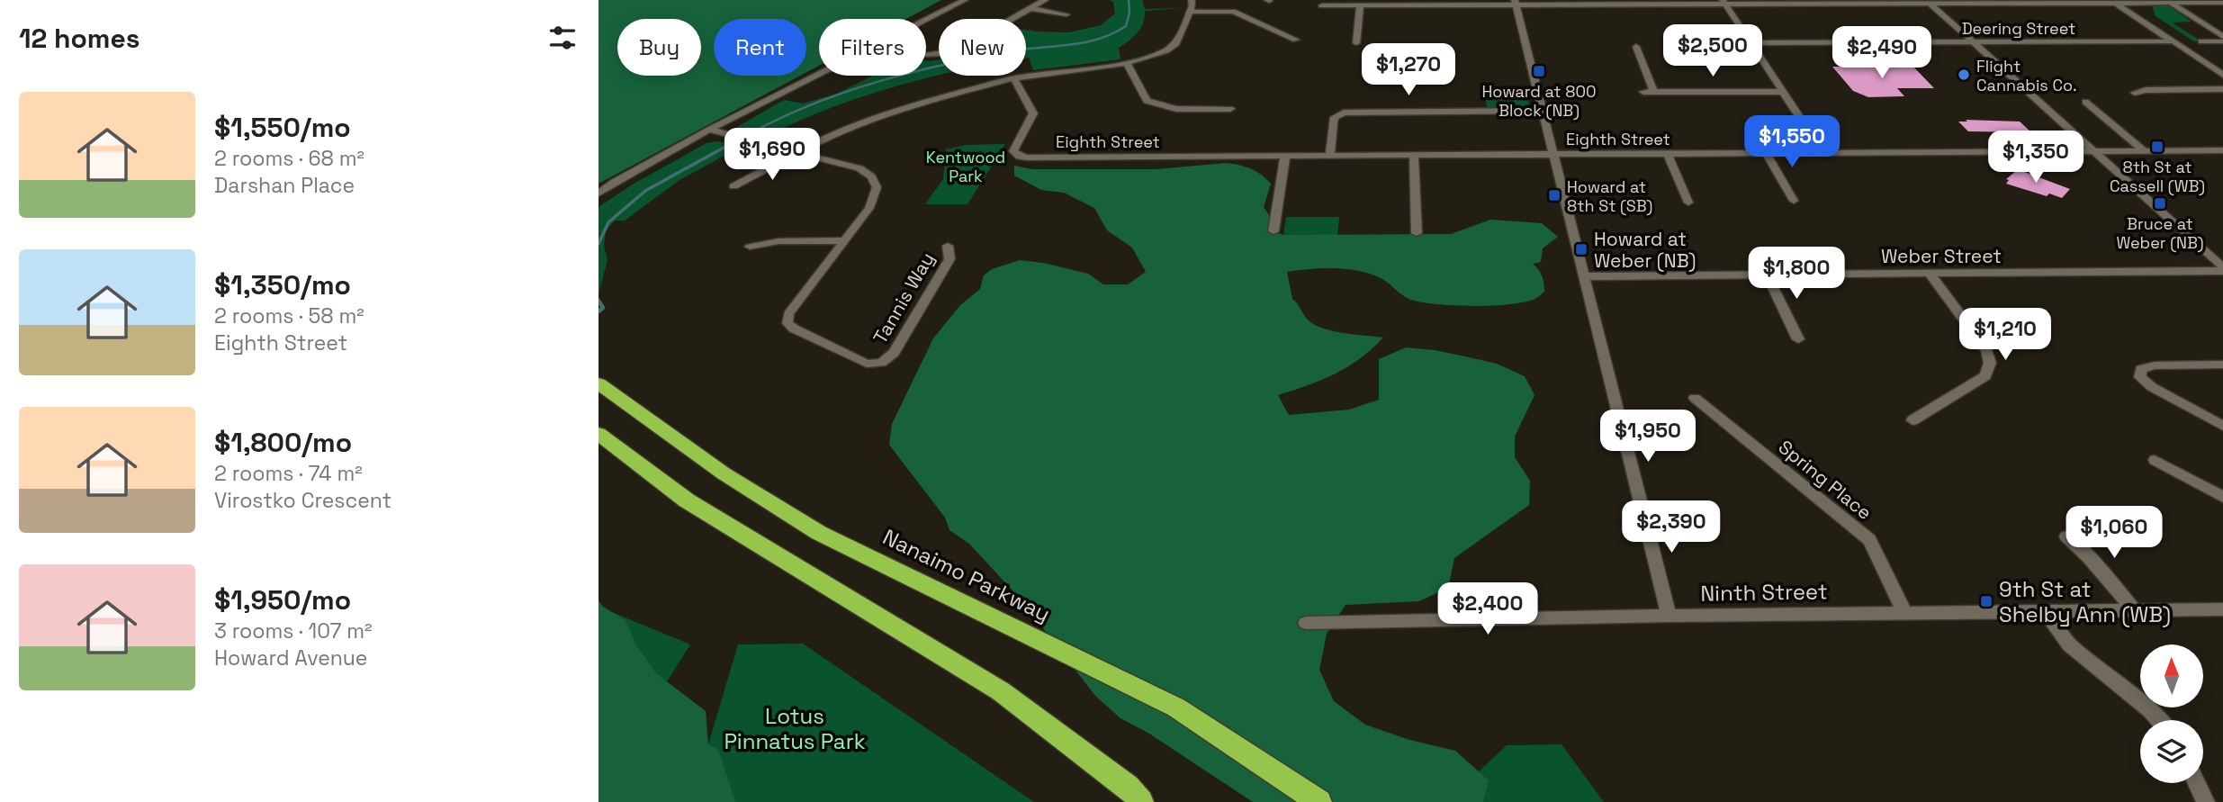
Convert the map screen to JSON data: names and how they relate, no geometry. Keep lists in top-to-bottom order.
{
  "streets": {
    "highway": ["Nanaimo Parkway"],
    "street": [
      "Deering Street",
      "Eighth Street",
      "Weber Street",
      "Tannis Way",
      "Spring Place",
      "Ninth Street"
    ]
  },
  "crossings": [
    ["Spring Place", "Ninth Street"]
  ],
  "parks": ["Kentwood Park", "Lotus Pinnatus Park"],
  "places": {
    "transit": [
      "Howard at 800 Block (NB)",
      "8th St at Cassell (WB)",
      "Howard at 8th St (SB)",
      "Bruce at Weber (NB)",
      "Howard at Weber (NB)",
      "9th St at Shelby Ann (WB)"
    ],
    "other": ["Flight Cannabis Co."]
  },
  "north": "top",
  "page": {
    "heading": "12 homes",
    "chip": [
      "Buy",
      "Rent",
      "Filters",
      "New"
    ],
    "price": [
      "$2,500",
      "$2,490",
      "$1,270",
      "$1,550",
      "$1,690",
      "$1,350",
      "$1,800",
      "$1,210",
      "$1,950",
      "$2,390",
      "$1,060",
      "$2,400"
    ],
    "list": [
      {
        "name": "$1,550/mo",
        "note": "2 rooms · 68 m² · Darshan Place"
      },
      {
        "name": "$1,350/mo",
        "note": "2 rooms · 58 m² · Eighth Street"
      },
      {
        "name": "$1,800/mo",
        "note": "2 rooms · 74 m² · Virostko Crescent"
      },
      {
        "name": "$1,950/mo",
        "note": "3 rooms · 107 m² · Howard Avenue"
      }
    ]
  }
}
